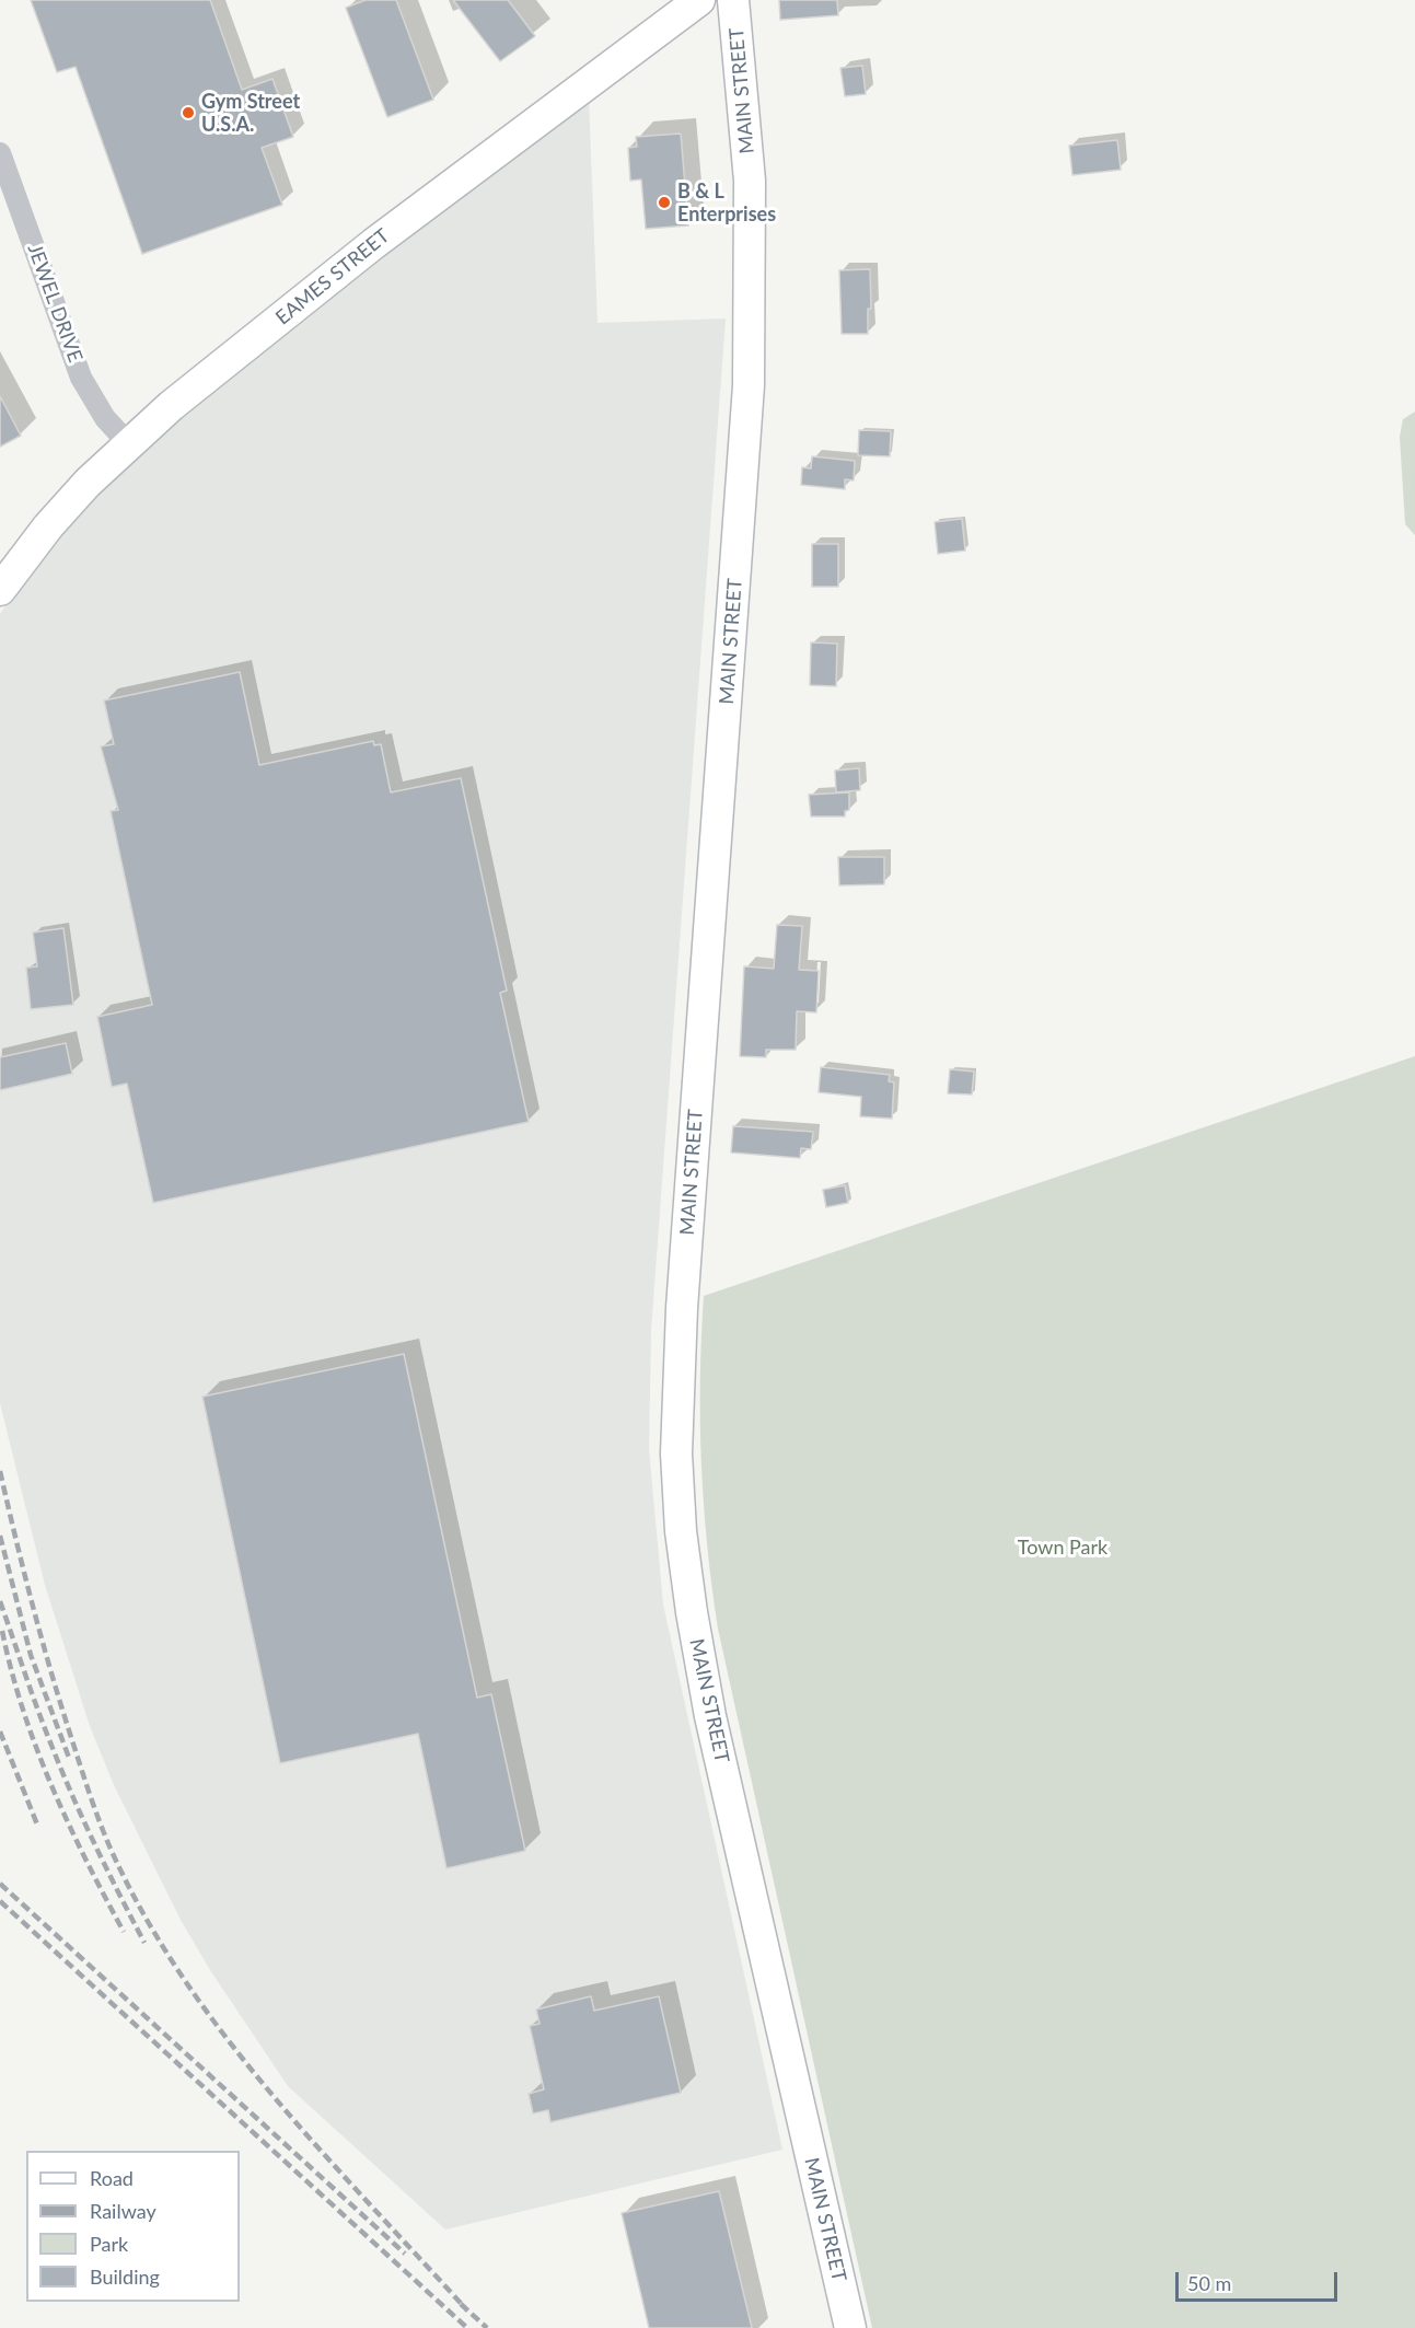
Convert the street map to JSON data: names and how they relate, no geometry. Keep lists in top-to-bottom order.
{
  "streets": {
    "main road": ["MAIN STREET", "EAMES STREET"],
    "street": ["JEWEL DRIVE"]
  },
  "crossings": [
    ["EAMES STREET", "JEWEL DRIVE"]
  ],
  "parks": ["Town Park"],
  "places": ["Gym Street U.S.A.", "B & L Enterprises"],
  "legend": [
    "Road",
    "Railway",
    "Park",
    "Building"
  ],
  "scale_bar": "50 m"
}
